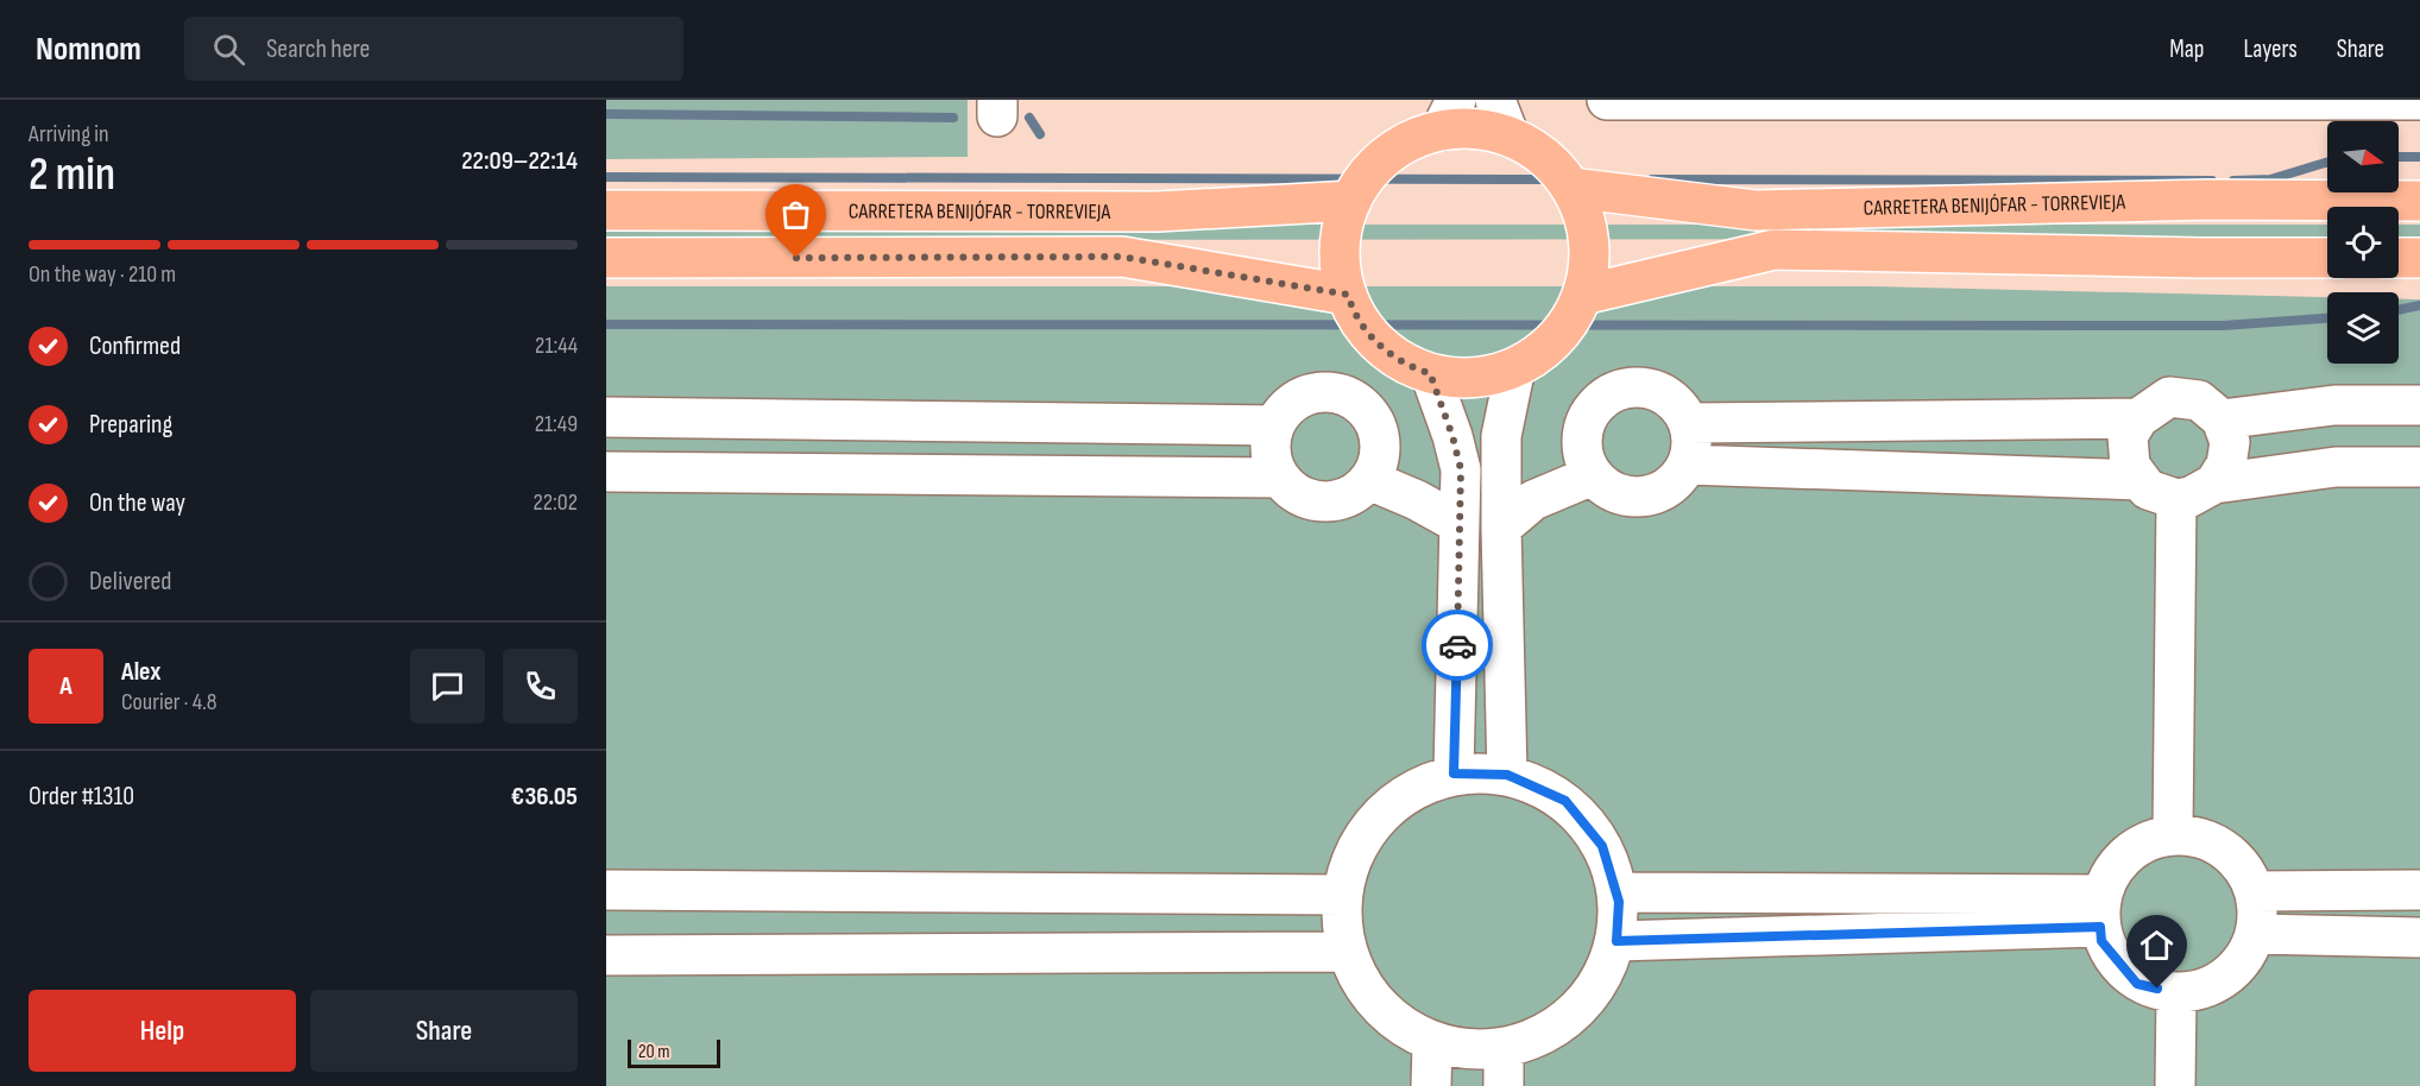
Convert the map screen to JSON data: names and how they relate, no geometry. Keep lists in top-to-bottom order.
{
  "streets": {
    "main road": ["CARRETERA BENIJÓFAR - TORREVIEJA"]
  },
  "scale_bar": "20 m",
  "north": "right",
  "page": {
    "header": "Nomnom",
    "search": "Search here",
    "nav": ["Map", "Layers", "Share"],
    "heading": ["2 min", "Arriving in", "22:09–22:14"],
    "panel": [
      "Alex",
      "Courier · 4.8",
      "Order #1310",
      "€36.05"
    ],
    "bar": "On the way · 210 m",
    "list": [
      ["Confirmed", "21:44"],
      ["Preparing", "21:49"],
      ["On the way", "22:02"],
      "Delivered"
    ],
    "round": "A",
    "buttons": ["Help", "Share"],
    "scale": "20 m"
  }
}
